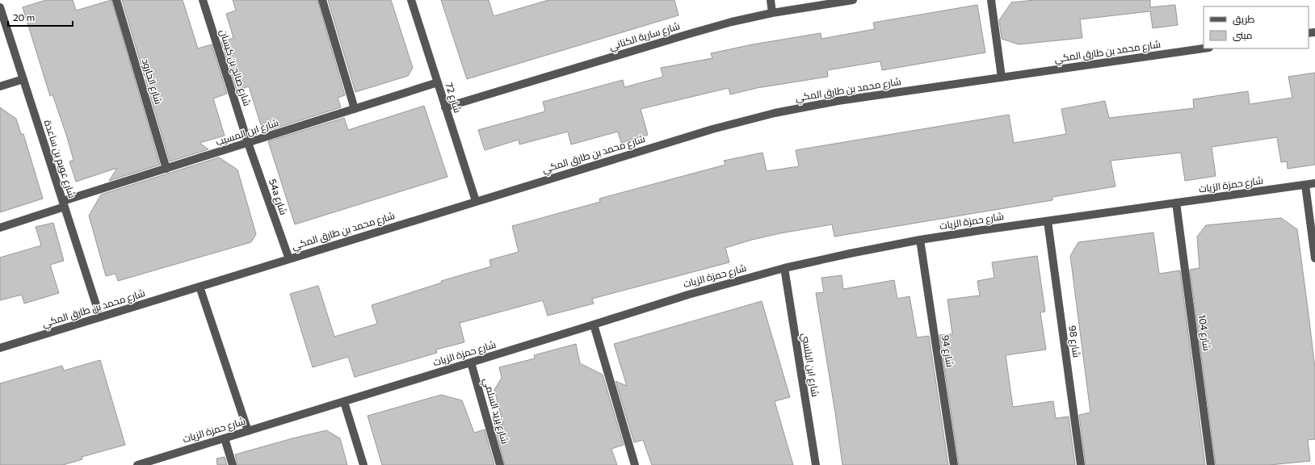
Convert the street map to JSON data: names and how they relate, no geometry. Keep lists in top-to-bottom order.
{
  "streets": {
    "street": [
      "شارع سارية الكناني",
      "شارع محمد بن طارق المكي",
      "شارع صالح بن كيسان",
      "شارع الجارود",
      "شارع 72",
      "شارع ابن المسيب",
      "شارع عويم بن ساعدة",
      "شارع حمزة الزيات",
      "54a شارع",
      "شارع 104",
      "شارع 98",
      "شارع 94",
      "شارع ابن البلنسي",
      "شارع يزيد السلمي"
    ]
  },
  "crossings": [
    ["شارع سارية الكناني", "شارع 72"],
    ["شارع محمد بن طارق المكي", "شارع 72"],
    ["شارع محمد بن طارق المكي", "شارع عويم بن ساعدة"],
    ["شارع محمد بن طارق المكي", "54a شارع"],
    ["شارع صالح بن كيسان", "شارع ابن المسيب"],
    ["شارع صالح بن كيسان", "54a شارع"],
    ["شارع الجارود", "شارع ابن المسيب"],
    ["شارع 72", "شارع ابن المسيب"],
    ["شارع ابن المسيب", "شارع عويم بن ساعدة"],
    ["شارع ابن المسيب", "54a شارع"],
    ["شارع حمزة الزيات", "شارع 104"],
    ["شارع حمزة الزيات", "شارع 98"],
    ["شارع حمزة الزيات", "شارع 94"],
    ["شارع حمزة الزيات", "شارع ابن البلنسي"],
    ["شارع حمزة الزيات", "شارع يزيد السلمي"]
  ],
  "legend": ["طريق", "مبنى"],
  "scale_bar": "20 m"
}
